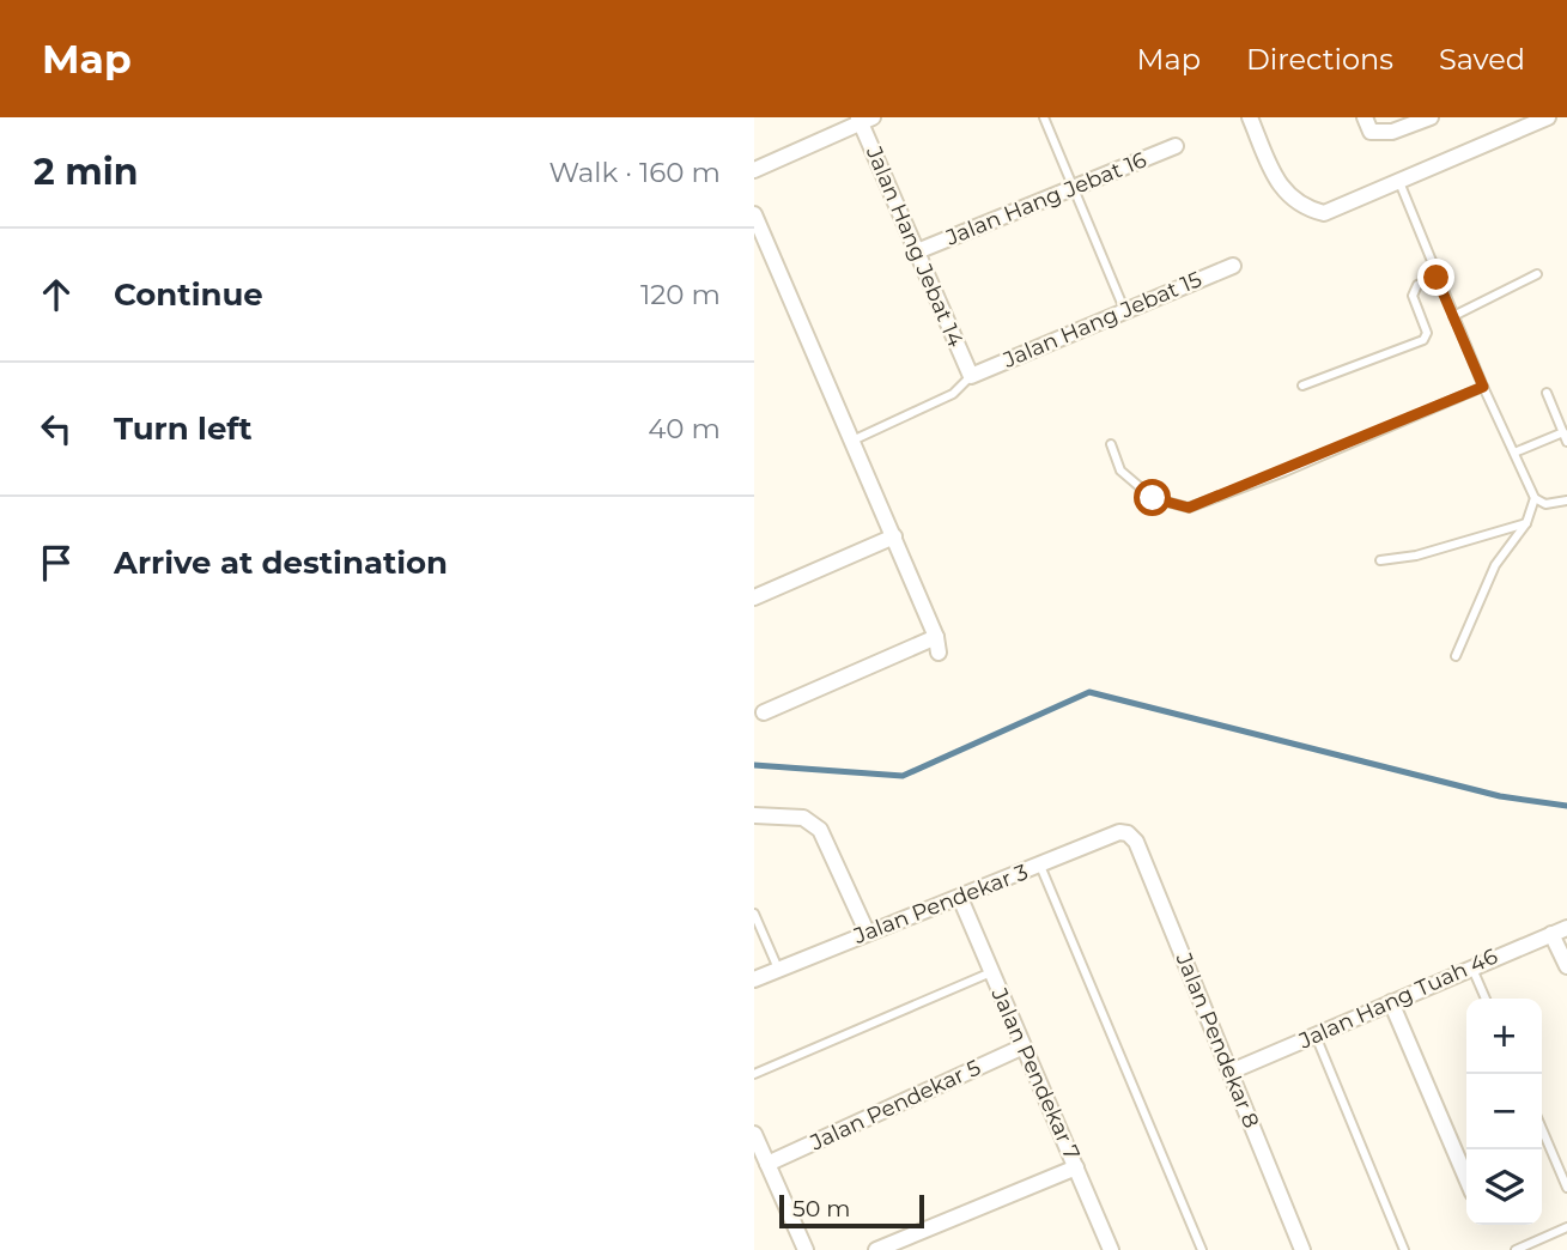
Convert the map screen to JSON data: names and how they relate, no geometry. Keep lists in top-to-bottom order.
{
  "streets": {
    "street": [
      "Jalan Hang Jebat 16",
      "Jalan Hang Jebat 14",
      "Jalan Hang Jebat 15",
      "Jalan Pendekar 3",
      "Jalan Hang Tuah 46",
      "Jalan Pendekar 8",
      "Jalan Pendekar 7",
      "Jalan Pendekar 5"
    ]
  },
  "crossings": [
    ["Jalan Hang Jebat 16", "Jalan Hang Jebat 14"],
    ["Jalan Hang Jebat 14", "Jalan Hang Jebat 15"],
    ["Jalan Pendekar 3", "Jalan Pendekar 8"],
    ["Jalan Pendekar 3", "Jalan Pendekar 7"],
    ["Jalan Hang Tuah 46", "Jalan Pendekar 8"],
    ["Jalan Pendekar 7", "Jalan Pendekar 5"]
  ],
  "scale_bar": "50 m",
  "page": {
    "header": "Map",
    "nav": ["Map", "Directions", "Saved"],
    "heading": ["2 min", "Walk · 160 m"],
    "list": [
      ["Continue", "120 m"],
      ["Turn left", "40 m"],
      "Arrive at destination"
    ],
    "map_buttons": ["+", "−"],
    "scale": "50 m"
  }
}
